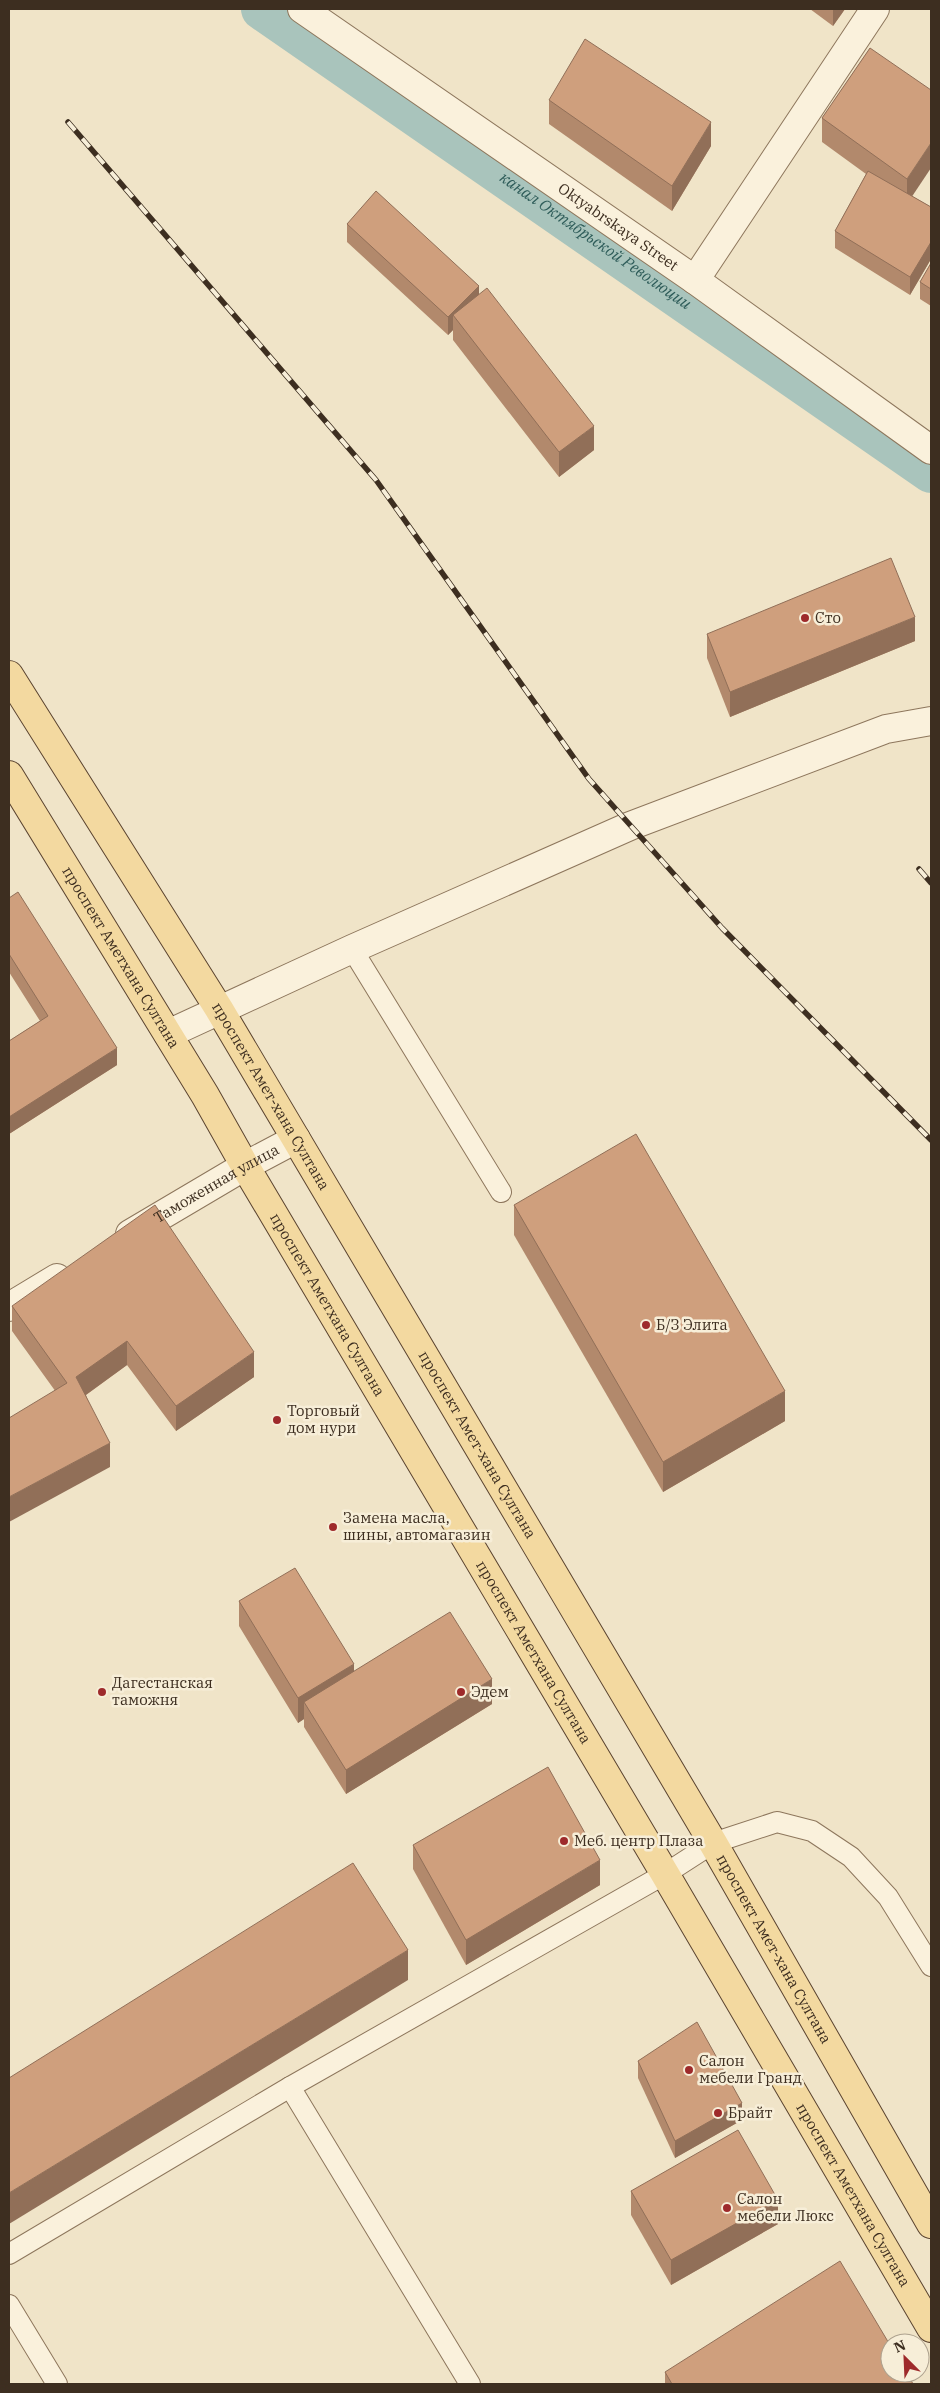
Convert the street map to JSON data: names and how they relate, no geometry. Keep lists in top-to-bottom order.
{
  "streets": {
    "main road": ["проспект Аметхана Султана", "проспект Амет-хана Султана"],
    "street": ["Oktyabrskaya Street", "Таможенная улица"]
  },
  "crossings": [
    ["проспект Аметхана Султана", "Таможенная улица"],
    ["проспект Амет-хана Султана", "Таможенная улица"]
  ],
  "water": ["канал Октябрьской Революции"],
  "places": [
    "Сто",
    "Б/З Элита",
    "Торговый дом нури",
    "Замена масла, шины, автомагазин",
    "Дагестанская таможня",
    "Эдем",
    "Меб. центр Плаза",
    "Салон мебели Гранд",
    "Брайт",
    "Салон мебели Люкс"
  ],
  "north": "top left"
}
